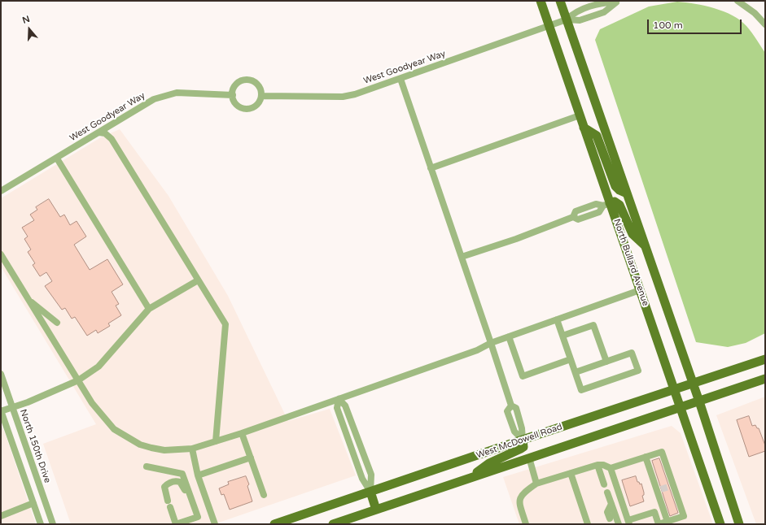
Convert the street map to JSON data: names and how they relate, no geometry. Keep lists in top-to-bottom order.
{
  "streets": {
    "main road": ["North Bullard Avenue", "West McDowell Road"],
    "street": ["West Goodyear Way", "North 150th Drive"]
  },
  "crossings": [
    ["West Goodyear Way", "North Bullard Avenue"],
    ["North Bullard Avenue", "West McDowell Road"]
  ],
  "scale_bar": "100 m",
  "north": "top"
}
